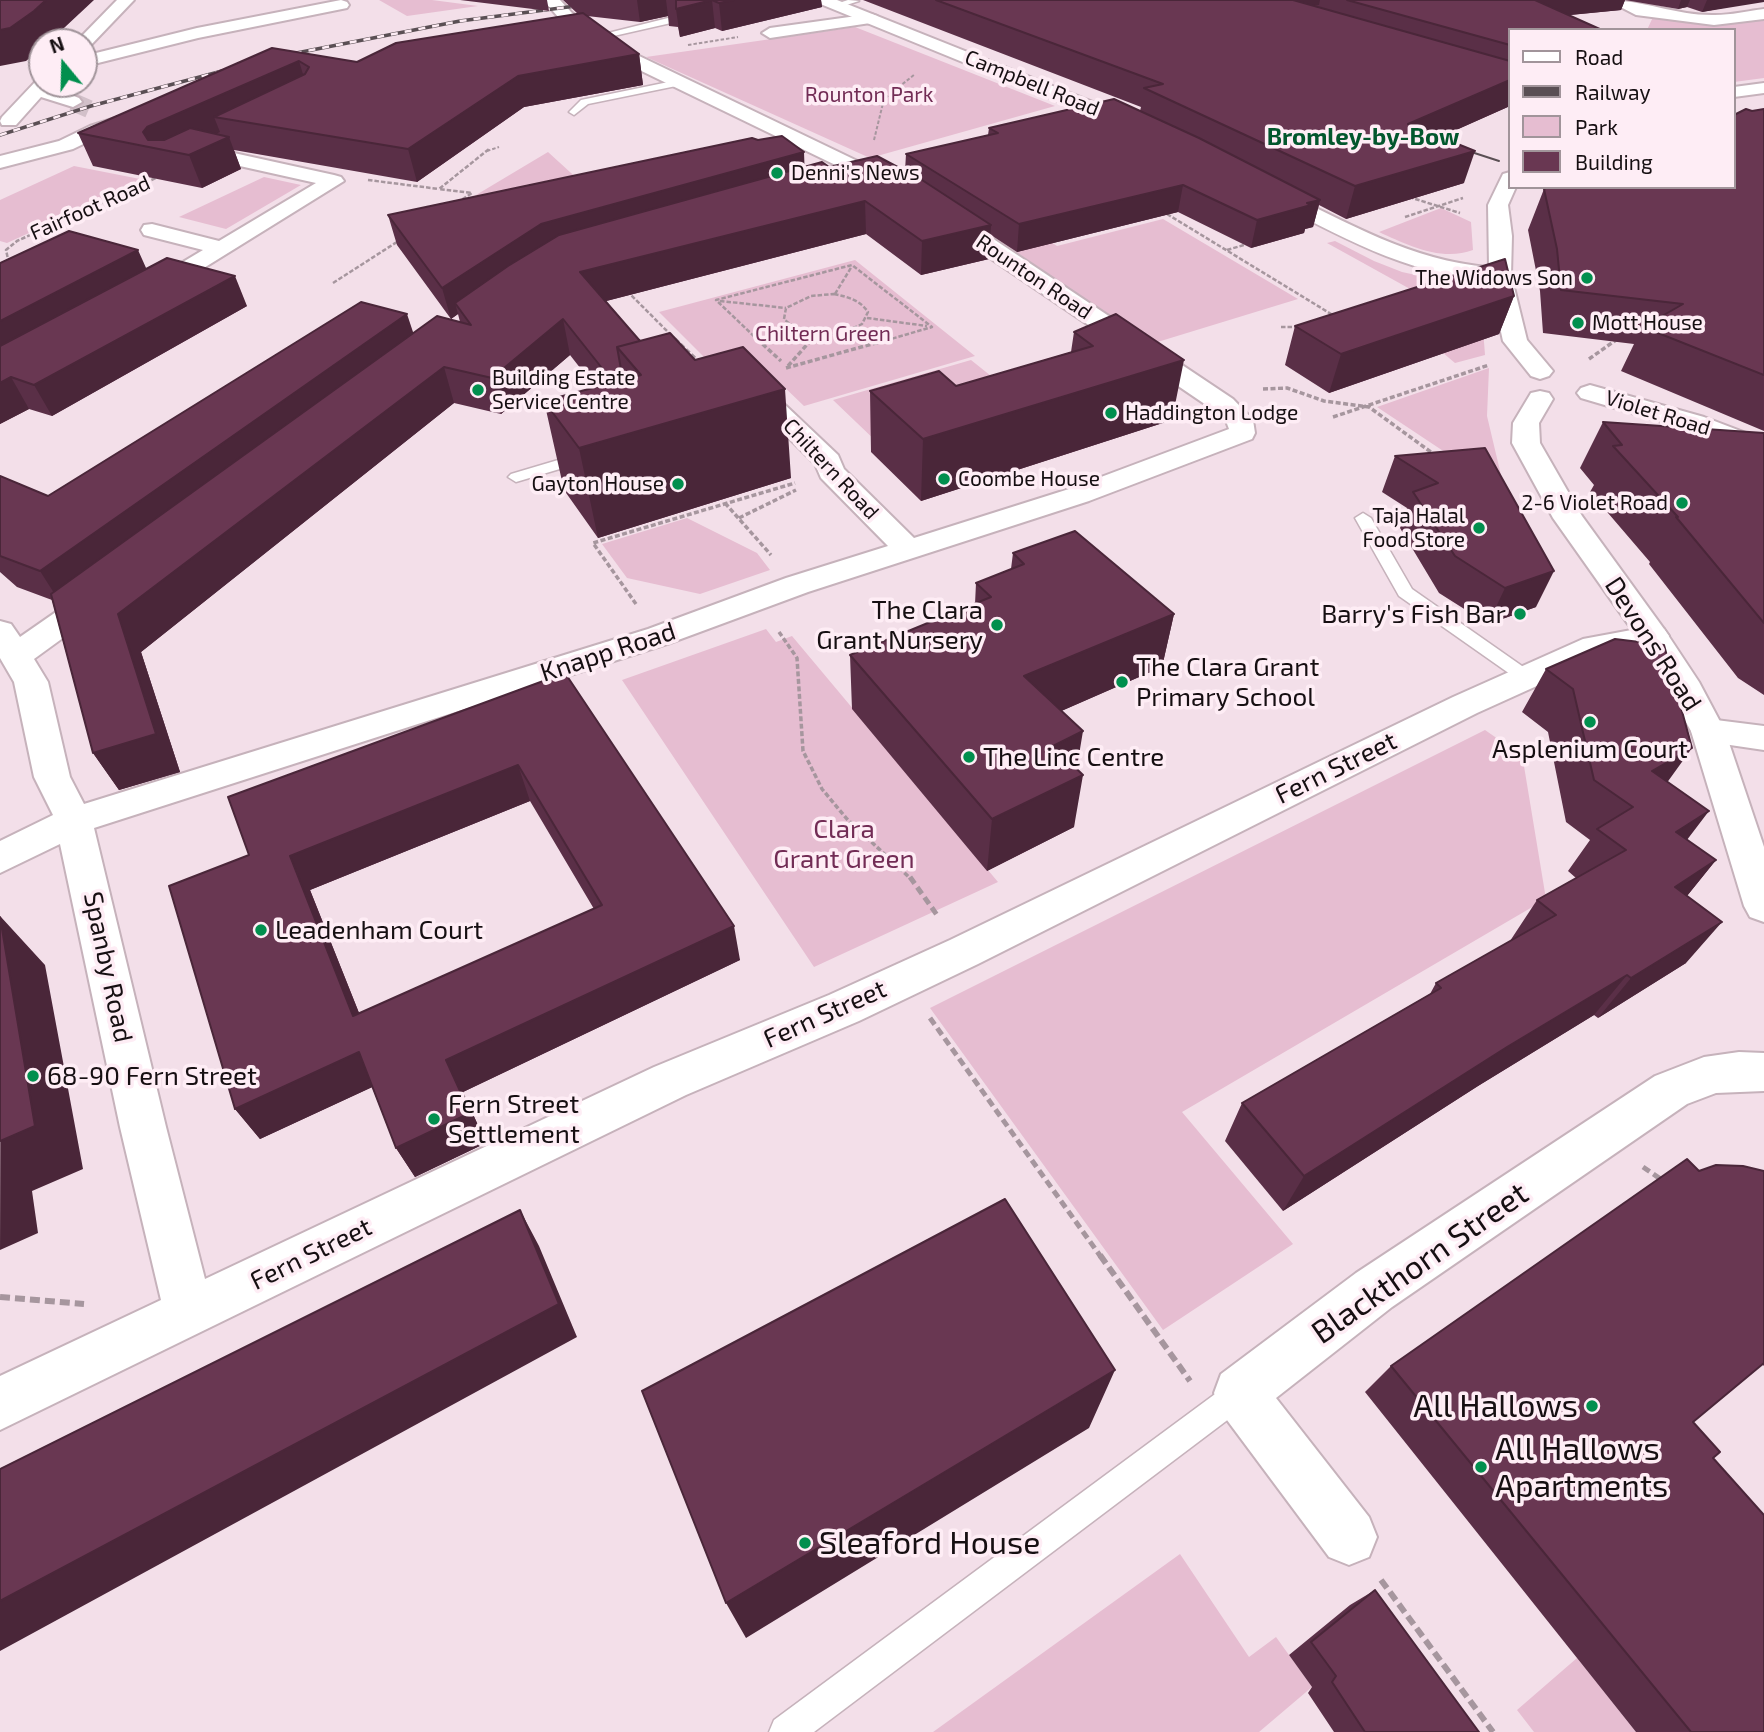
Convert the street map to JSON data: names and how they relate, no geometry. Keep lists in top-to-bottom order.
{
  "streets": {
    "street": [
      "Campbell Road",
      "Fairfoot Road",
      "Rounton Road",
      "Violet Road",
      "Chiltern Road",
      "Devons Road",
      "Knapp Road",
      "Fern Street",
      "Spanby Road",
      "Blackthorn Street"
    ]
  },
  "crossings": [
    ["Rounton Road", "Knapp Road"],
    ["Chiltern Road", "Knapp Road"],
    ["Devons Road", "Fern Street"],
    ["Knapp Road", "Spanby Road"],
    ["Fern Street", "Spanby Road"]
  ],
  "districts": ["Bromley-by-Bow"],
  "parks": ["Rounton Park", "Chiltern Green", "Clara Grant Green"],
  "places": [
    "Denni's News",
    "The Widows Son",
    "Mott House",
    "Building Estate Service Centre",
    "Haddington Lodge",
    "Coombe House",
    "Gayton House",
    "2-6 Violet Road",
    "Taja Halal Food Store",
    "Barry's Fish Bar",
    "The Clara Grant Nursery",
    "The Clara Grant Primary School",
    "Asplenium Court",
    "The Linc Centre",
    "Leadenham Court",
    "68-90 Fern Street",
    "Fern Street Settlement",
    "All Hallows",
    "All Hallows Apartments",
    "Sleaford House"
  ],
  "legend": [
    "Road",
    "Railway",
    "Park",
    "Building"
  ],
  "north": "top"
}
